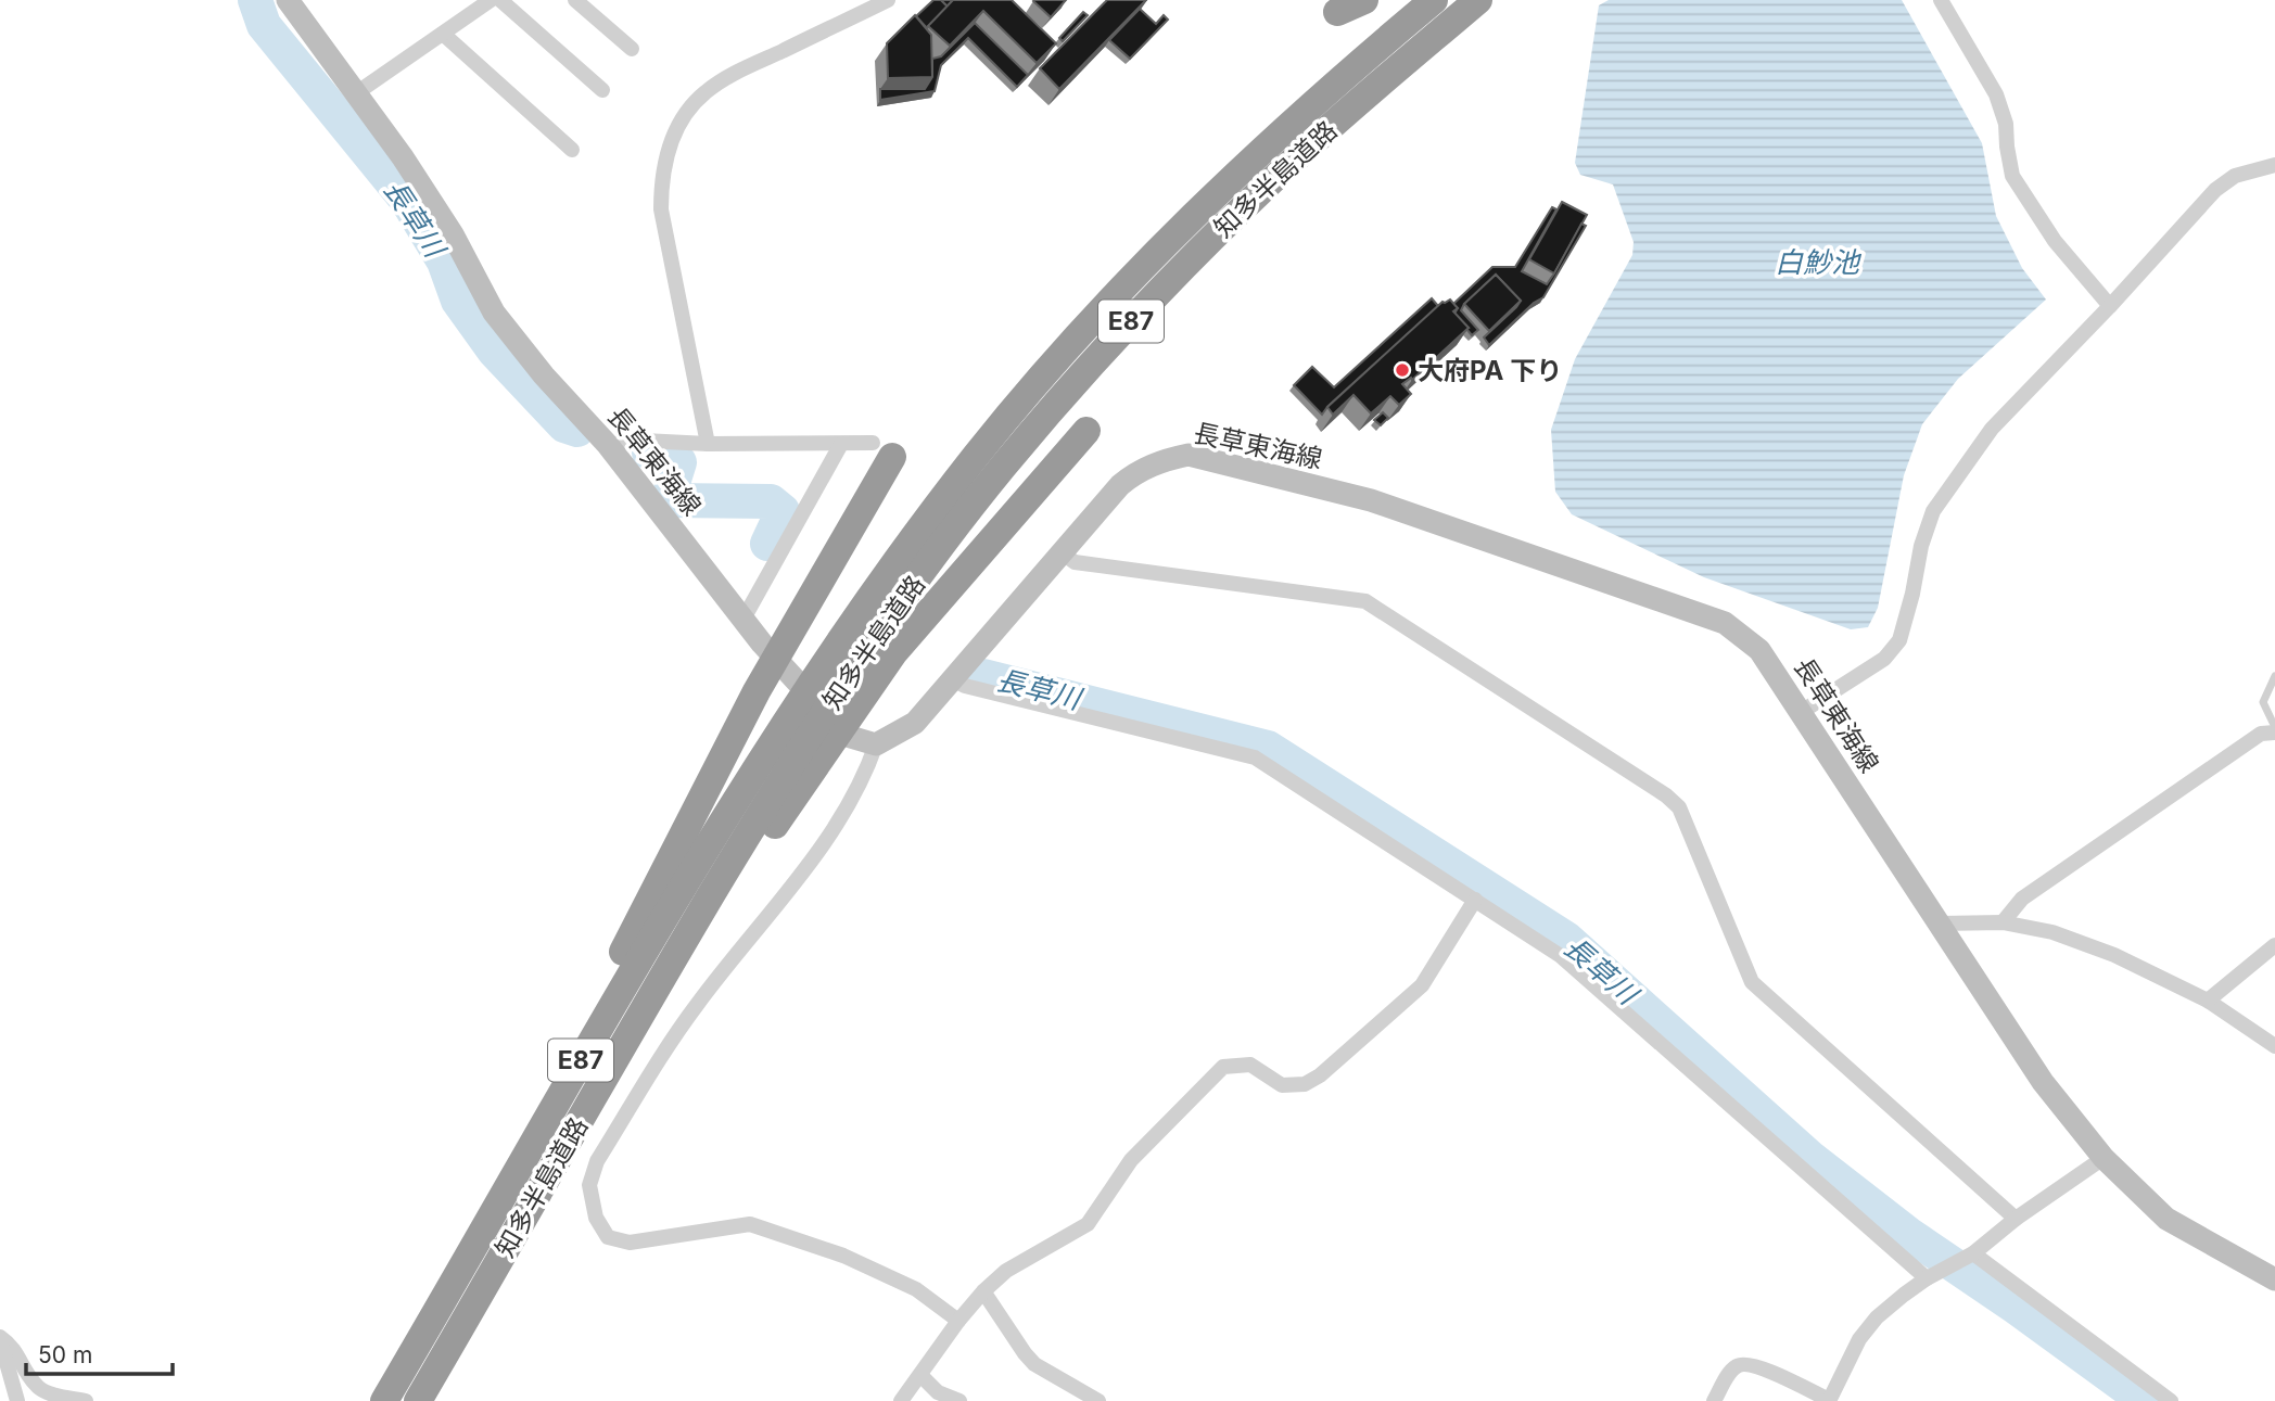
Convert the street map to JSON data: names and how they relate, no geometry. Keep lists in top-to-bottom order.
{
  "streets": {
    "highway": ["知多半島道路", "E87"],
    "main road": ["長草東海線"]
  },
  "water": ["長草川", "白魦池"],
  "places": ["大府PA 下り"],
  "scale_bar": "50 m"
}
